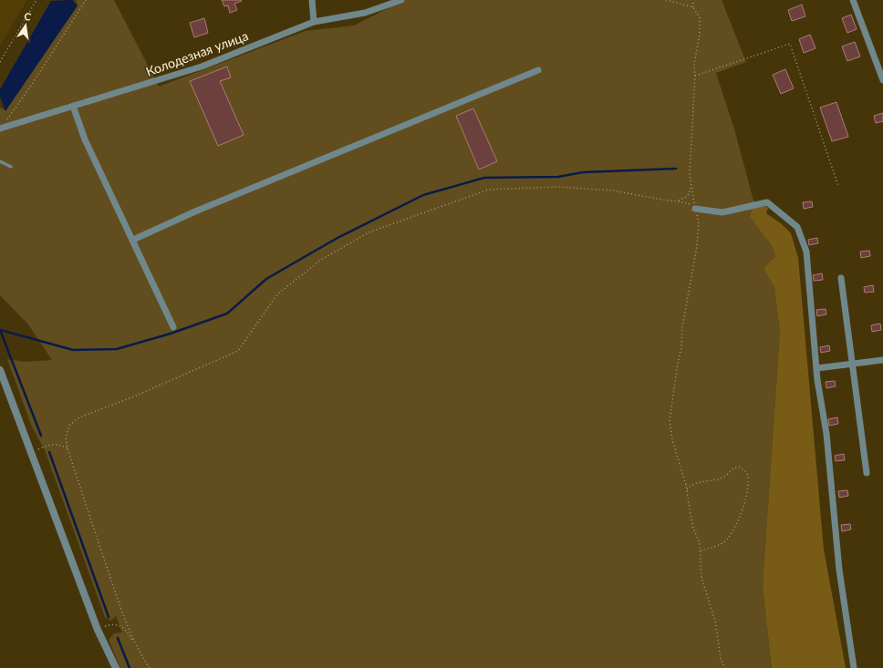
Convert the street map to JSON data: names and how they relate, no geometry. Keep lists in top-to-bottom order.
{
  "streets": {
    "street": ["Колодезная улица"]
  },
  "north": "top"
}
